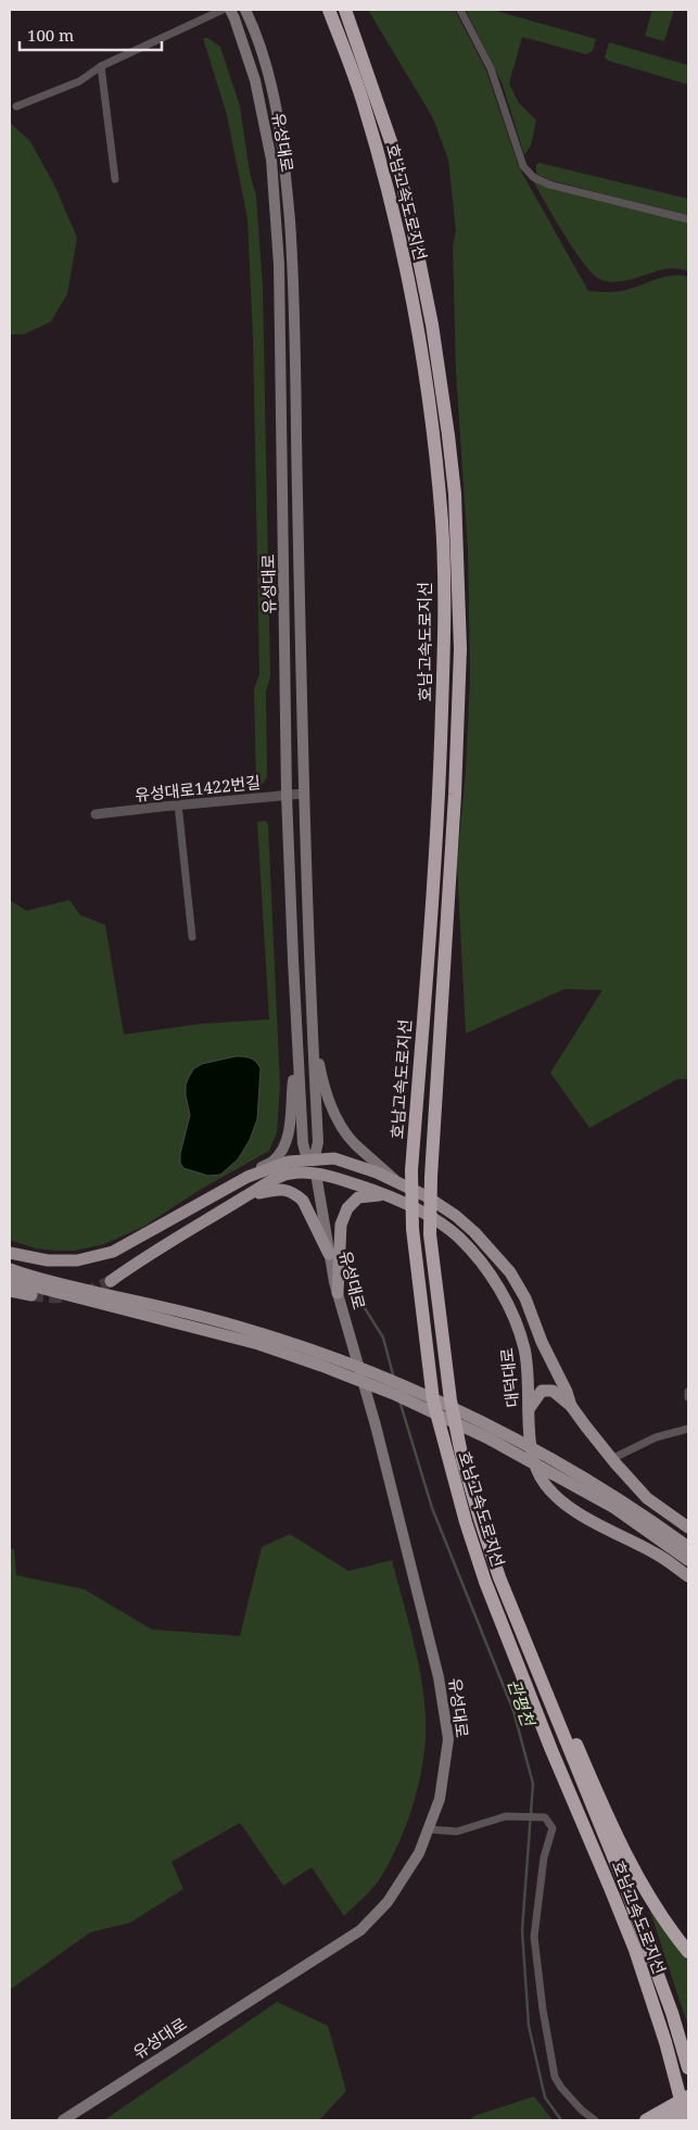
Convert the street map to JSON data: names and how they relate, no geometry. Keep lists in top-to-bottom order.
{
  "streets": {
    "highway": ["호남고속도로지선"],
    "main road": ["유성대로", "대덕대로"],
    "street": ["유성대로1422번길"]
  },
  "crossings": [
    ["유성대로", "유성대로1422번길"],
    ["유성대로", "대덕대로"]
  ],
  "water": ["관평천"],
  "scale_bar": "100 m"
}
